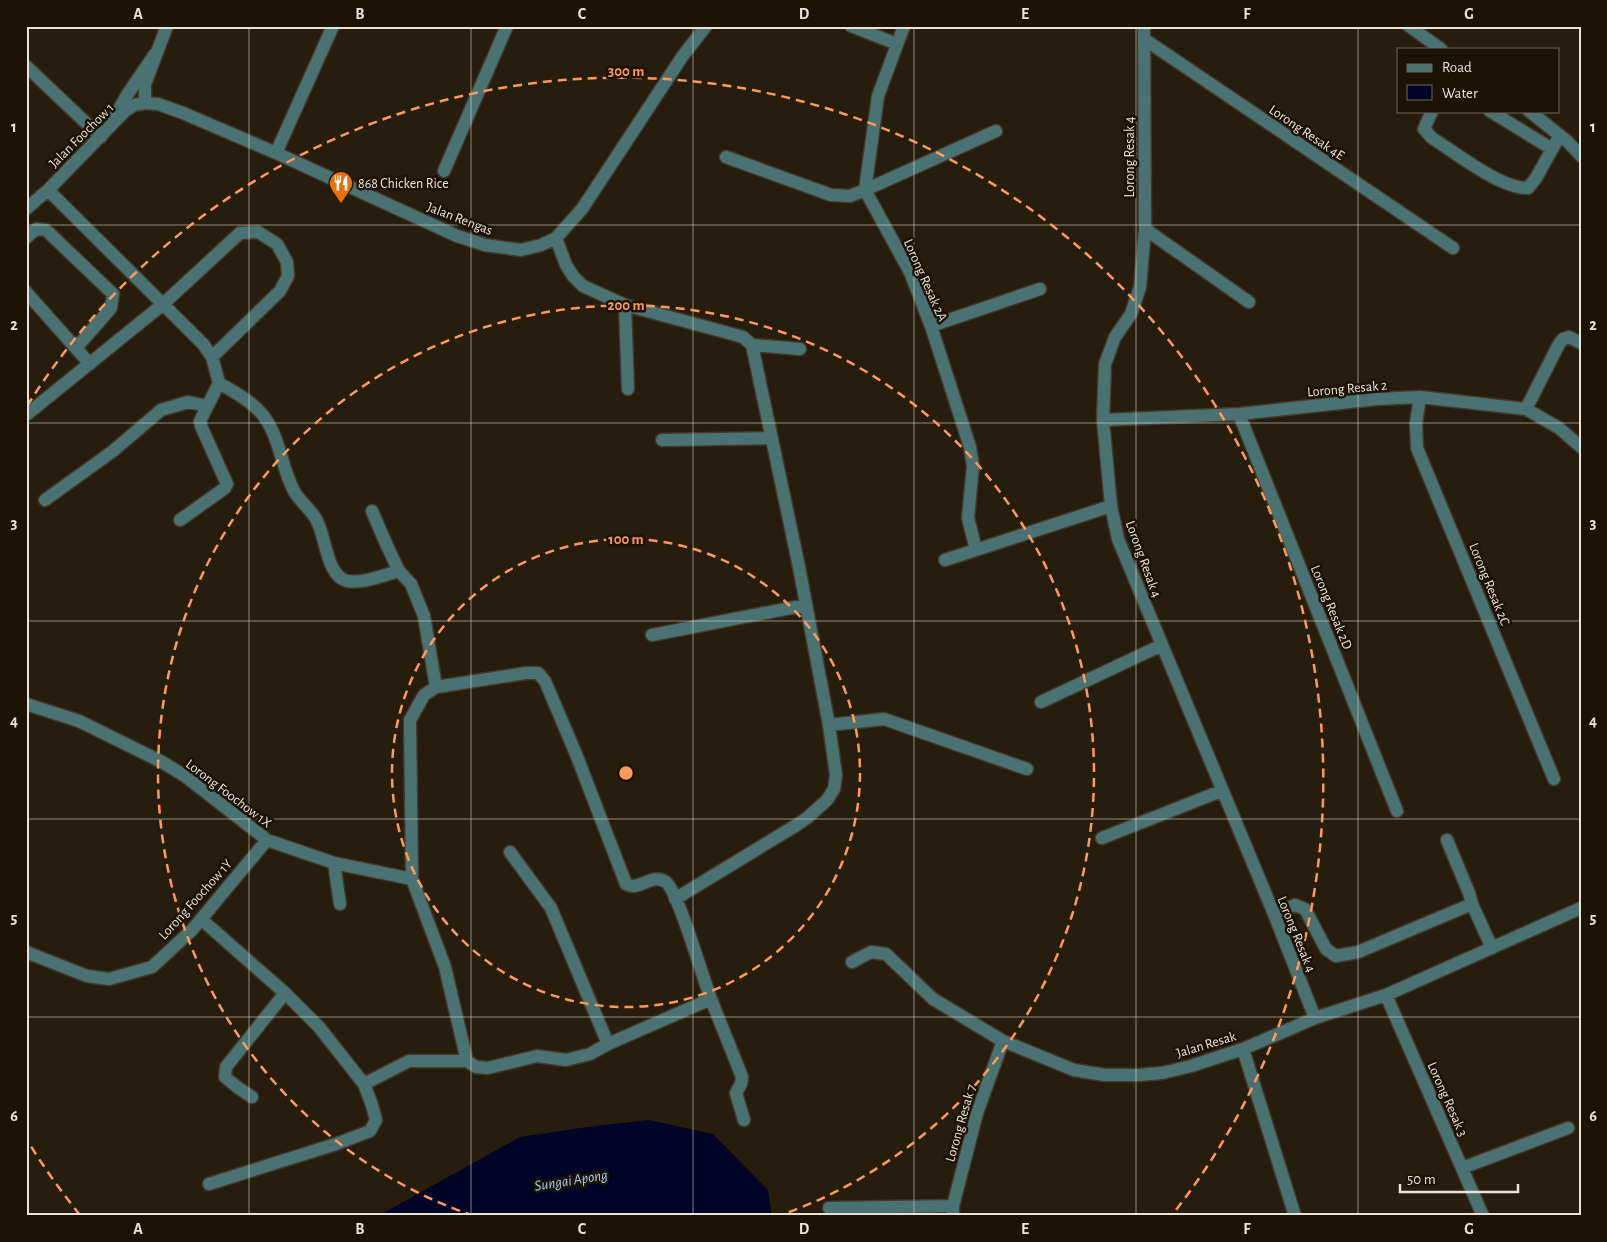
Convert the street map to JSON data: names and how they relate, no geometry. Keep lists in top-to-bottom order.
{
  "streets": {
    "street": [
      "Lorong Resak 4E",
      "Jalan Foochow 1",
      "Lorong Resak 4",
      "Jalan Rengas",
      "Lorong Resak 2A",
      "Lorong Resak 2",
      "Lorong Resak 2C",
      "Lorong Resak 2D",
      "Lorong Foochow 1X",
      "Lorong Foochow 1Y",
      "Jalan Resak",
      "Lorong Resak 3",
      "Lorong Resak 7"
    ]
  },
  "crossings": [
    ["Lorong Resak 4E", "Lorong Resak 4"],
    ["Jalan Foochow 1", "Jalan Rengas"],
    ["Lorong Resak 4", "Lorong Resak 2"],
    ["Lorong Resak 4", "Jalan Resak"],
    ["Lorong Resak 2", "Lorong Resak 2C"],
    ["Lorong Resak 2", "Lorong Resak 2D"],
    ["Lorong Foochow 1X", "Lorong Foochow 1Y"],
    ["Jalan Resak", "Lorong Resak 3"],
    ["Jalan Resak", "Lorong Resak 7"]
  ],
  "water": ["Sungai Apong"],
  "places": {
    "restaurant": ["868 Chicken Rice"]
  },
  "legend": ["Road", "Water"],
  "scale_bar": "50 m",
  "grid": {
    "columns": [
      "A",
      "B",
      "C",
      "D",
      "E",
      "F",
      "G"
    ],
    "rows": [
      "1",
      "2",
      "3",
      "4",
      "5",
      "6"
    ]
  },
  "rings": ["300 m", "200 m", "100 m"]
}
